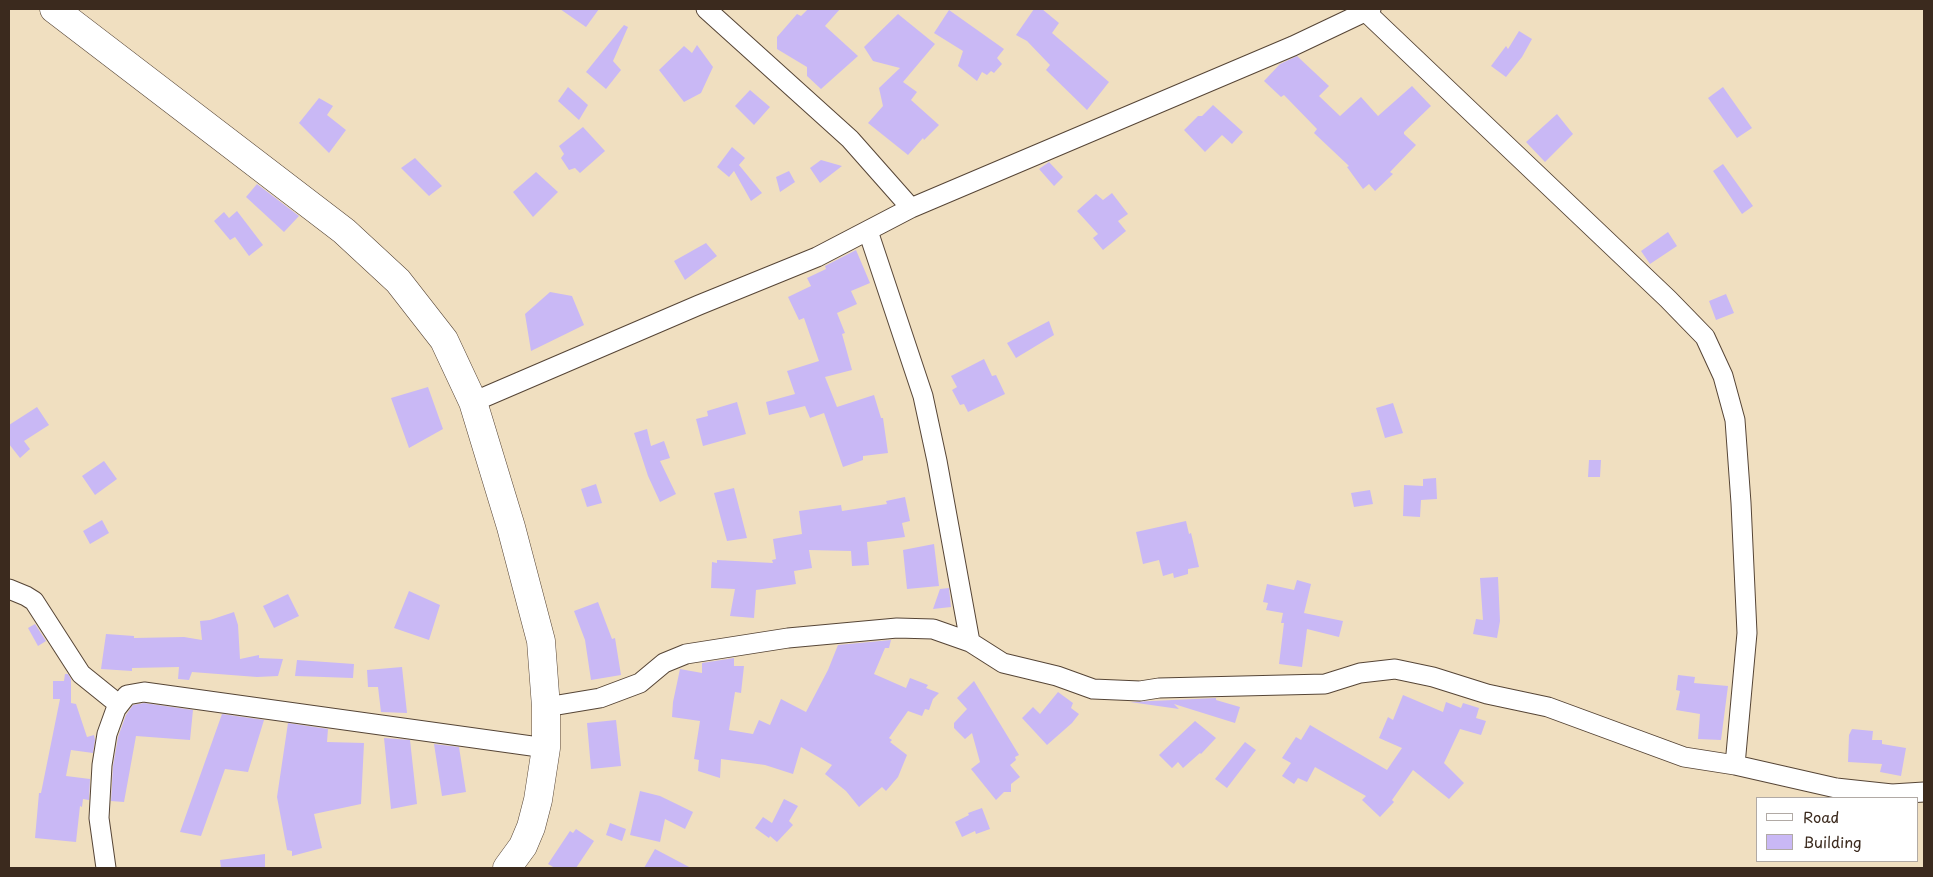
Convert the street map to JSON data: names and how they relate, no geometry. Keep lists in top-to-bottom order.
{
  "legend": ["Road", "Building"]
}
